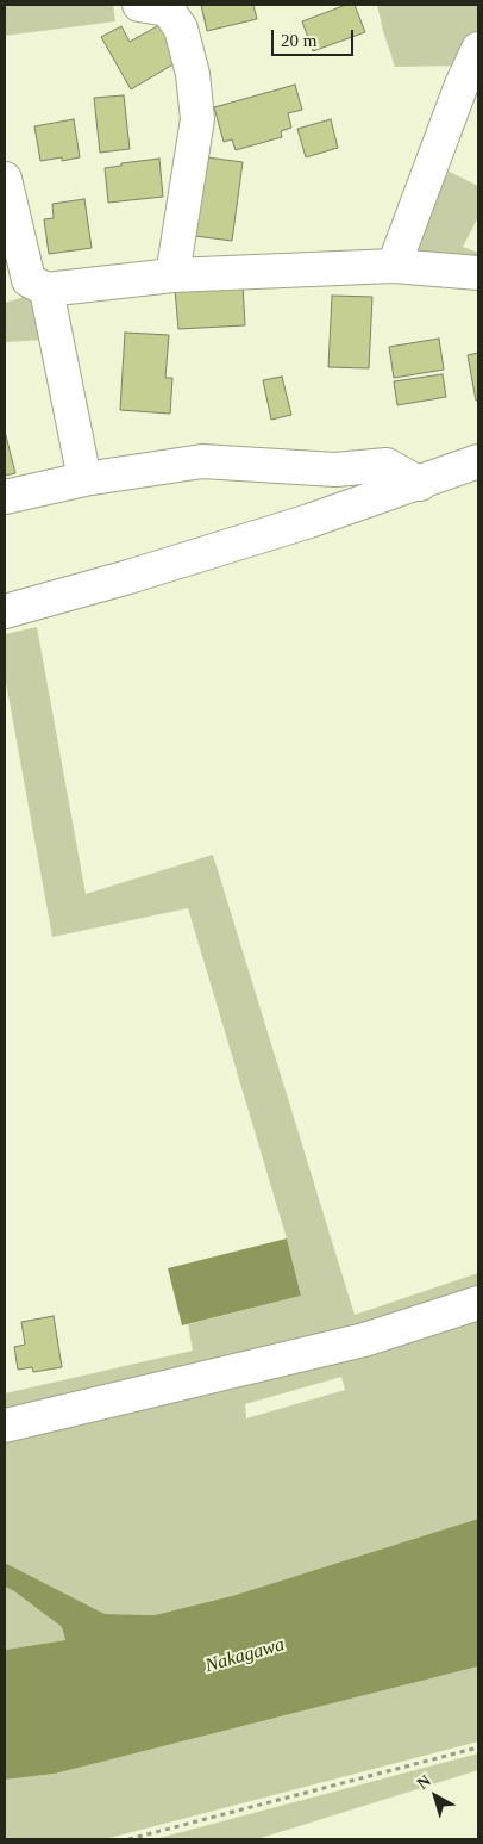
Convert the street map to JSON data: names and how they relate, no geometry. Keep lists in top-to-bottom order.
{
  "water": ["Nakagawa"],
  "scale_bar": "20 m",
  "north": "top left"
}
